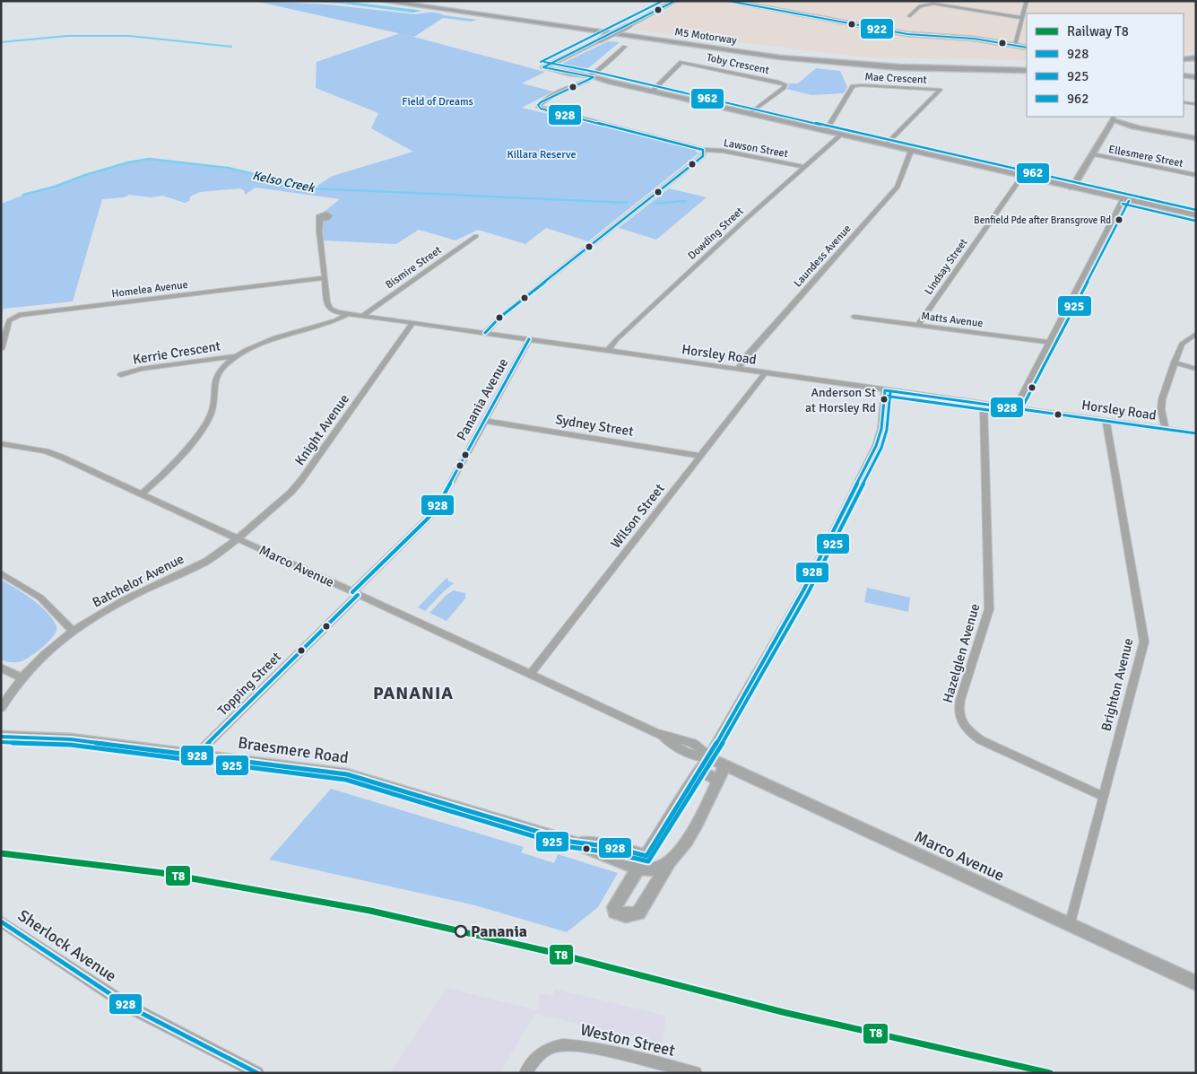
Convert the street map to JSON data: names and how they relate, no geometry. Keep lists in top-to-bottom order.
{
  "streets": {
    "highway": ["M5 Motorway"],
    "street": [
      "Toby Crescent",
      "Mae Crescent",
      "Lawson Street",
      "Ellesmere Street",
      "Dowding Street",
      "Laundess Avenue",
      "Lindsay Street",
      "Bismire Street",
      "Homelea Avenue",
      "Matts Avenue",
      "Kerrie Crescent",
      "Horsley Road",
      "Panania Avenue",
      "Sydney Street",
      "Knight Avenue",
      "Wilson Street",
      "Marco Avenue",
      "Batchelor Avenue",
      "Hazelglen Avenue",
      "Topping Street",
      "Brighton Avenue",
      "Braesmere Road",
      "Sherlock Avenue",
      "Weston Street"
    ]
  },
  "crossings": [
    ["Lawson Street", "Dowding Street"],
    ["Dowding Street", "Horsley Road"],
    ["Laundess Avenue", "Horsley Road"],
    ["Lindsay Street", "Matts Avenue"],
    ["Bismire Street", "Horsley Road"],
    ["Horsley Road", "Panania Avenue"],
    ["Horsley Road", "Knight Avenue"],
    ["Horsley Road", "Wilson Street"],
    ["Horsley Road", "Hazelglen Avenue"],
    ["Horsley Road", "Brighton Avenue"],
    ["Panania Avenue", "Sydney Street"],
    ["Panania Avenue", "Marco Avenue"],
    ["Panania Avenue", "Topping Street"],
    ["Sydney Street", "Wilson Street"],
    ["Knight Avenue", "Marco Avenue"],
    ["Knight Avenue", "Batchelor Avenue"],
    ["Wilson Street", "Marco Avenue"],
    ["Marco Avenue", "Batchelor Avenue"],
    ["Marco Avenue", "Topping Street"],
    ["Marco Avenue", "Brighton Avenue"],
    ["Hazelglen Avenue", "Brighton Avenue"],
    ["Topping Street", "Braesmere Road"]
  ],
  "districts": ["PANANIA"],
  "water": ["Kelso Creek"],
  "parks": ["Field of Dreams", "Killara Reserve"],
  "places": ["Benfield Pde after Bransgrove Rd", "Anderson St at Horsley Rd", "Panania"],
  "lines": [
    "transit line 928",
    "transit line 962",
    "transit line 922",
    "transit line 925",
    "rail line T8"
  ],
  "legend": [
    "Railway T8",
    "928",
    "925",
    "962"
  ]
}
